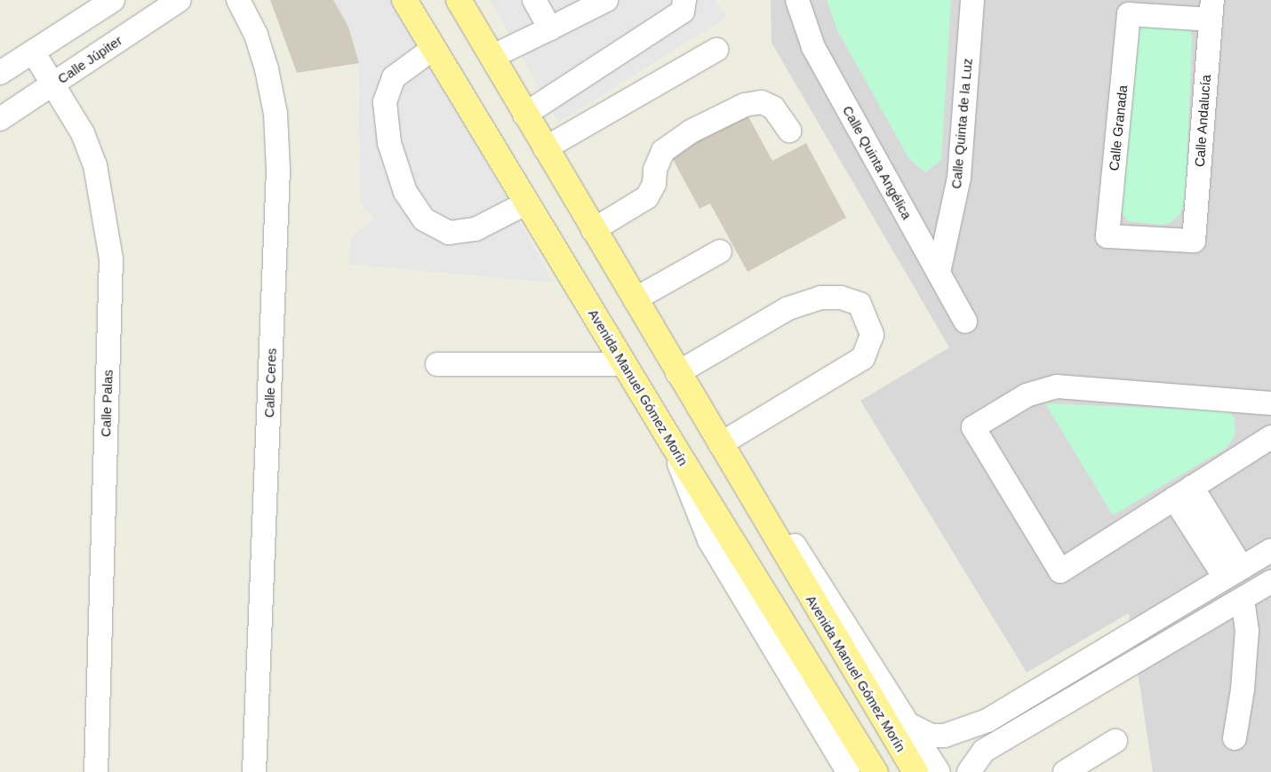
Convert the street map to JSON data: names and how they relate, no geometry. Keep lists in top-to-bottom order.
{
  "streets": {
    "main road": ["Avenida Manuel Gómez Morín"],
    "street": [
      "Calle Júpiter",
      "Calle Andalucía",
      "Calle Quinta de la Luz",
      "Calle Granada",
      "Calle Quinta Angélica",
      "Calle Ceres",
      "Calle Palas"
    ]
  },
  "crossings": [
    ["Calle Júpiter", "Calle Palas"],
    ["Calle Andalucía", "Calle Granada"],
    ["Calle Quinta de la Luz", "Calle Quinta Angélica"]
  ]
}
